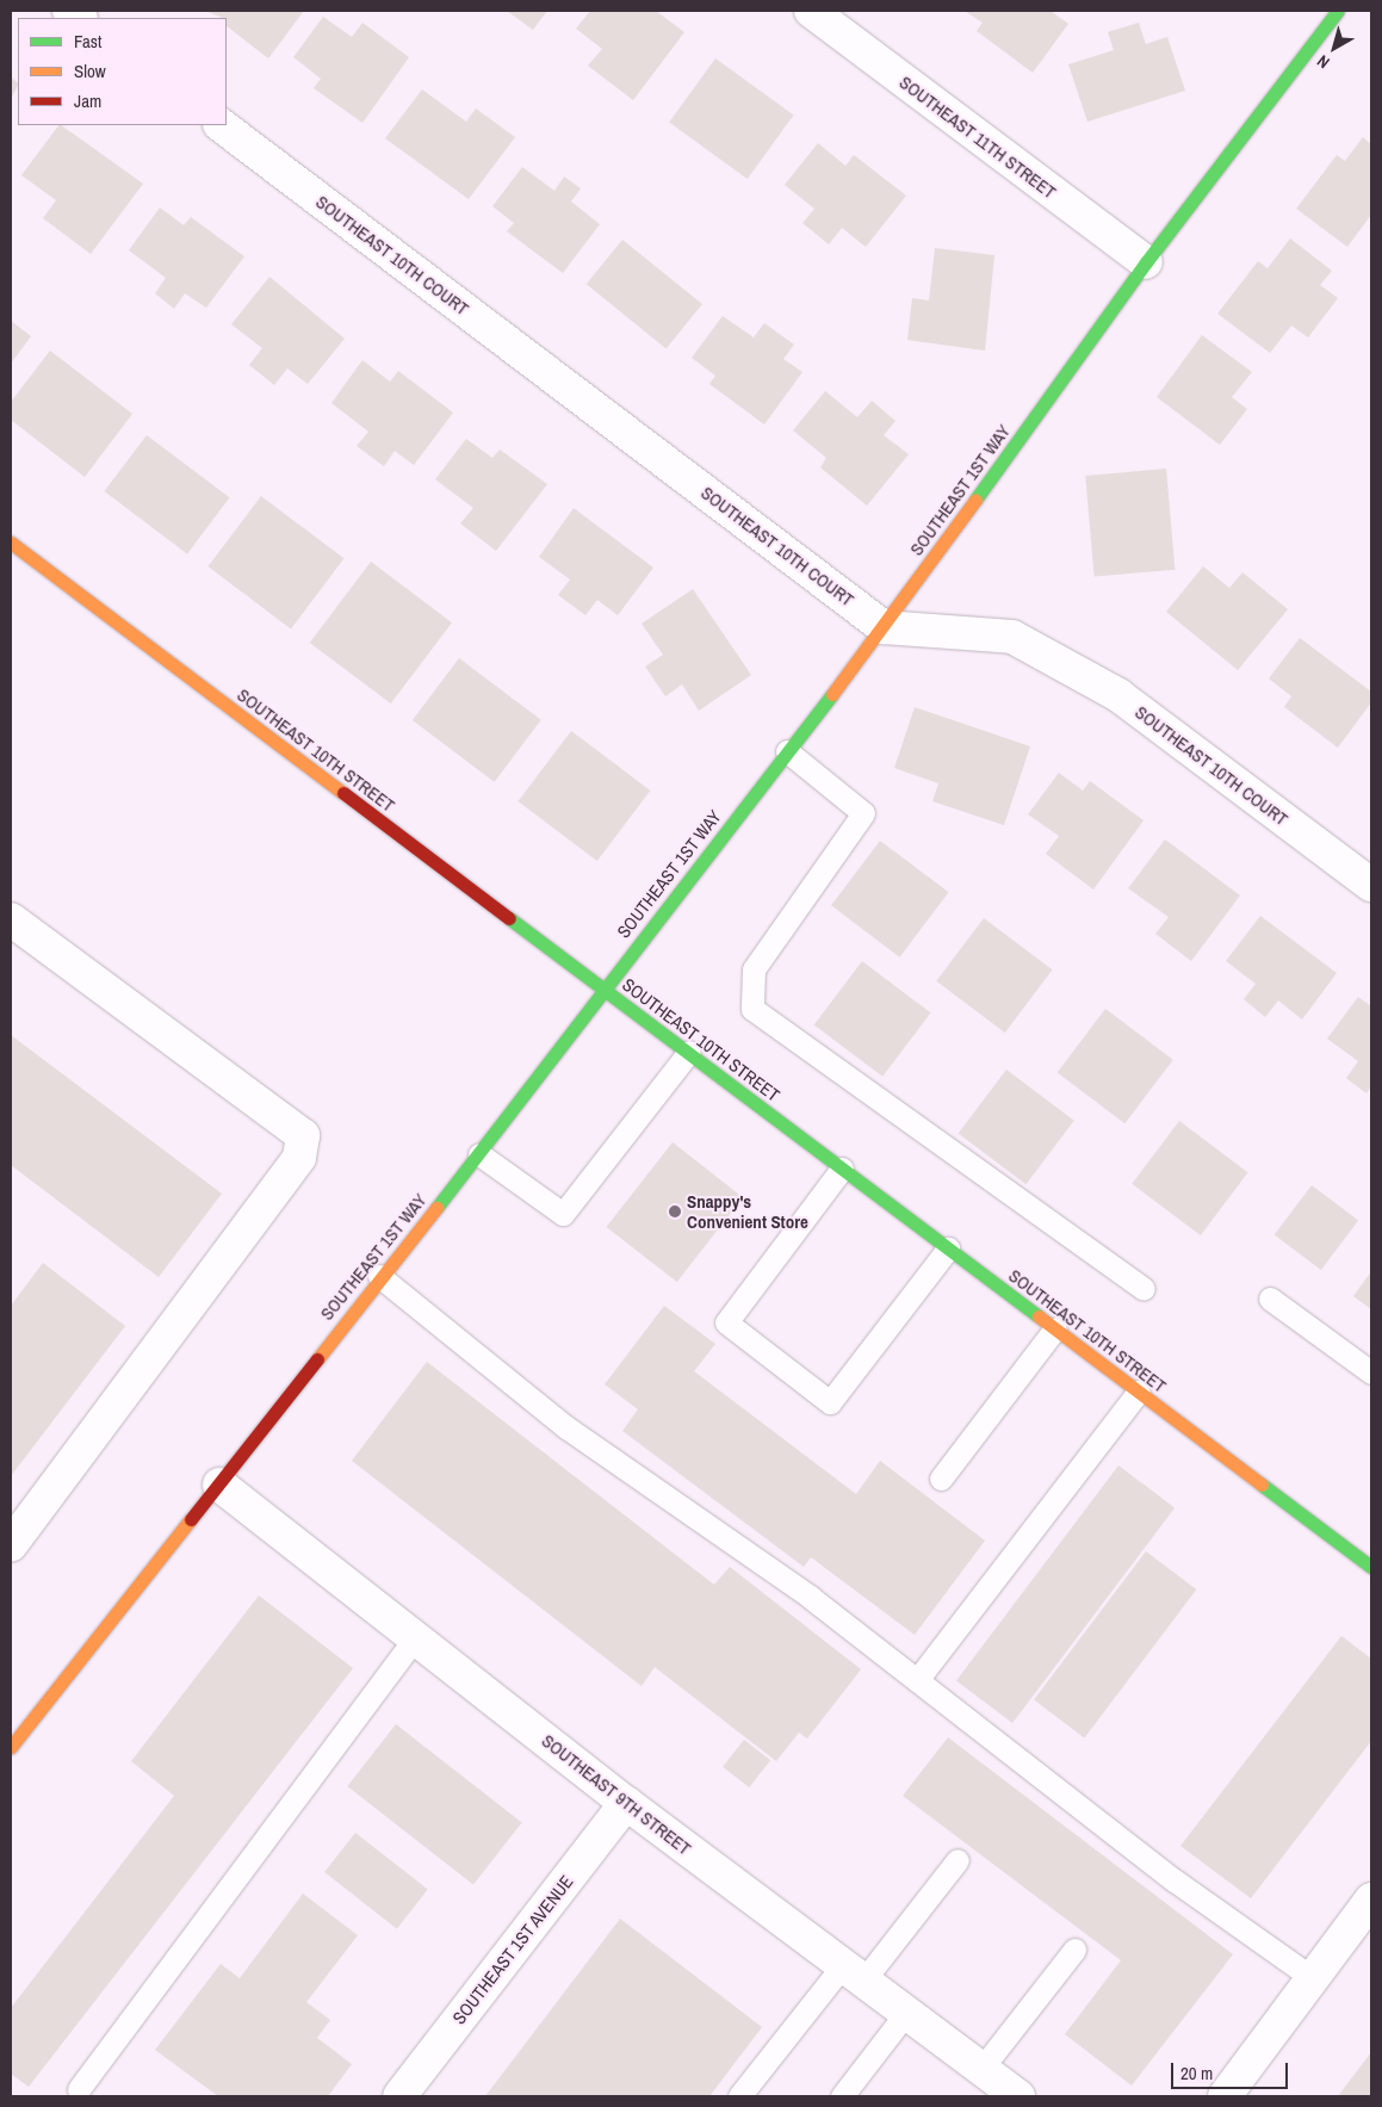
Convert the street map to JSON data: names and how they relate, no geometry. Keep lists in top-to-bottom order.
{
  "streets": {
    "street": [
      "SOUTHEAST 11TH STREET",
      "SOUTHEAST 10TH COURT",
      "SOUTHEAST 1ST WAY",
      "SOUTHEAST 10TH STREET",
      "SOUTHEAST 9TH STREET",
      "SOUTHEAST 1ST AVENUE"
    ]
  },
  "crossings": [
    ["SOUTHEAST 11TH STREET", "SOUTHEAST 1ST WAY"],
    ["SOUTHEAST 10TH COURT", "SOUTHEAST 1ST WAY"],
    ["SOUTHEAST 1ST WAY", "SOUTHEAST 10TH STREET"],
    ["SOUTHEAST 1ST WAY", "SOUTHEAST 9TH STREET"],
    ["SOUTHEAST 9TH STREET", "SOUTHEAST 1ST AVENUE"]
  ],
  "places": ["Snappy's Convenient Store"],
  "legend": ["Fast", "Slow", "Jam"],
  "scale_bar": "20 m",
  "north": "bottom left"
}
